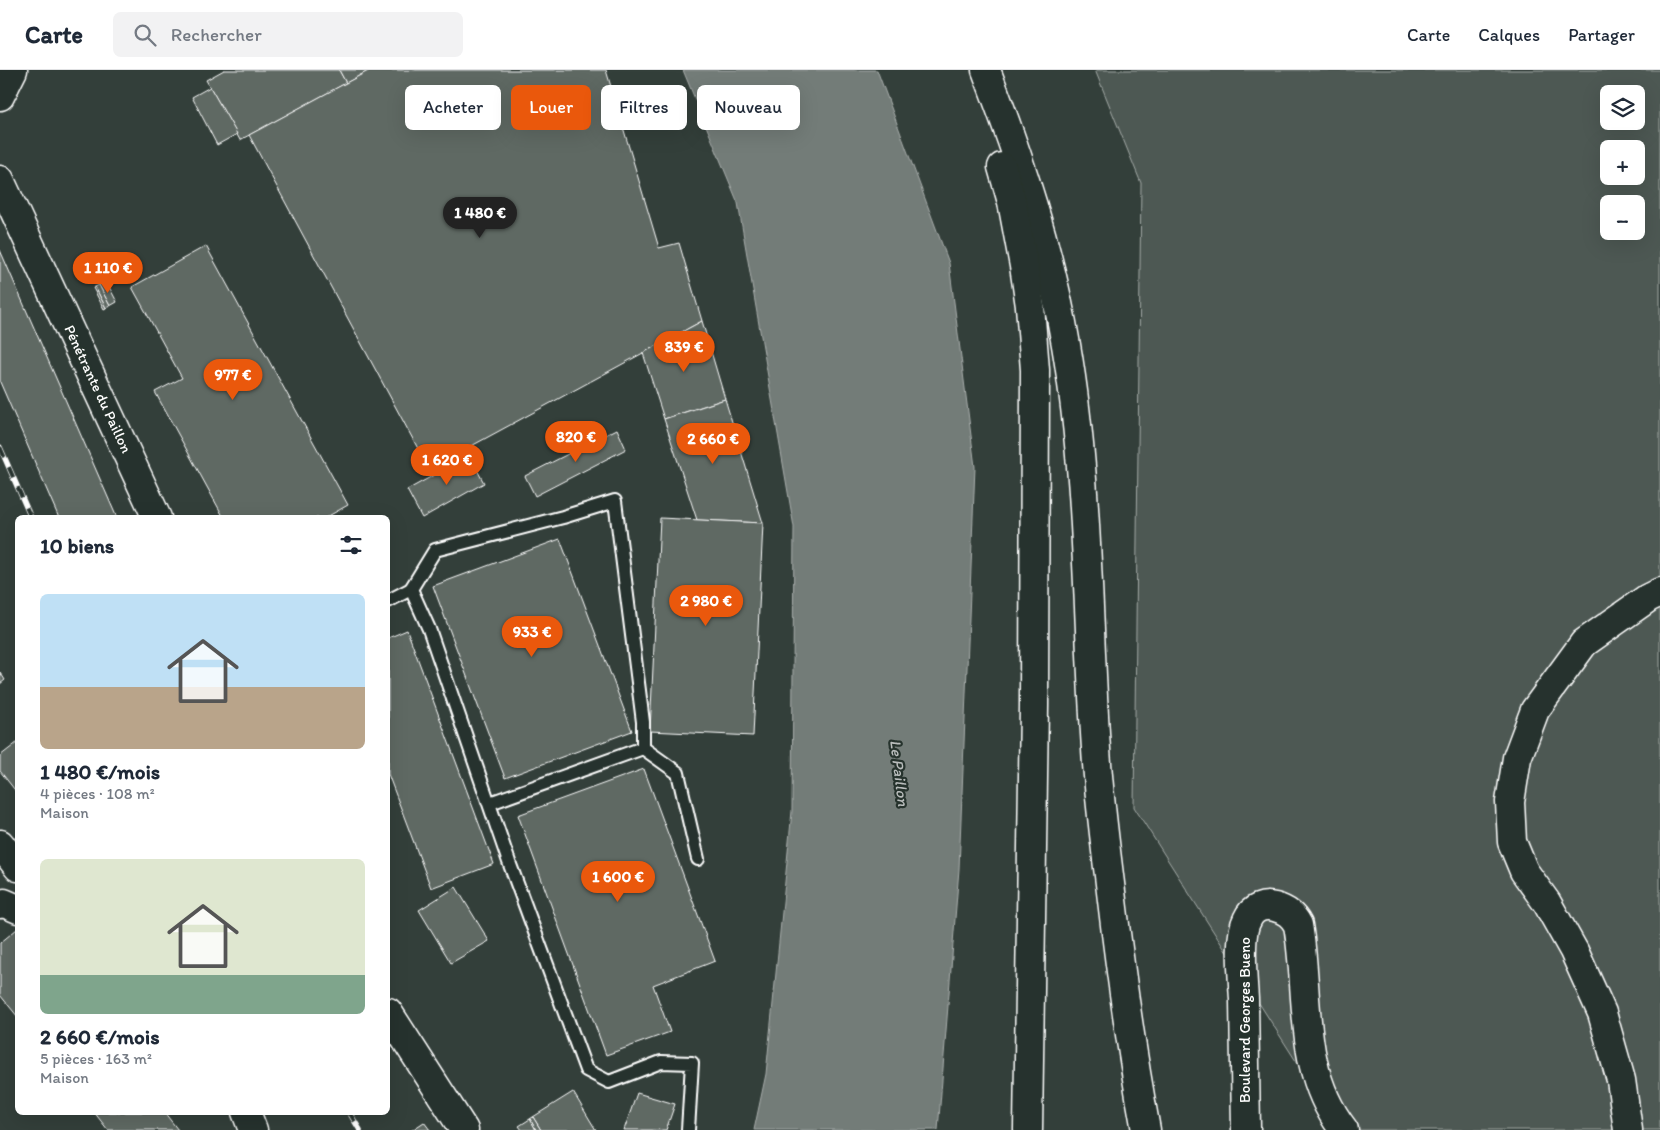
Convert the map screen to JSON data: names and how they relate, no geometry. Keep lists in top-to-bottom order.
{
  "streets": {
    "main road": ["Pénétrante du Paillon", "Boulevard Georges Bueno"]
  },
  "water": ["Le Paillon"],
  "page": {
    "header": "Carte",
    "search": "Rechercher",
    "nav": ["Carte", "Calques", "Partager"],
    "map_buttons": ["+", "−"],
    "chip": [
      "Acheter",
      "Louer",
      "Filtres",
      "Nouveau"
    ],
    "price": [
      "1 480 €",
      "1 110 €",
      "839 €",
      "977 €",
      "820 €",
      "2 660 €",
      "1 620 €",
      "2 980 €",
      "933 €",
      "1 600 €"
    ],
    "heading": "10 biens",
    "list": [
      {
        "name": "1 480 €/mois",
        "note": "4 pièces · 108 m² · Maison"
      },
      {
        "name": "2 660 €/mois",
        "note": "5 pièces · 163 m² · Maison"
      }
    ]
  }
}
